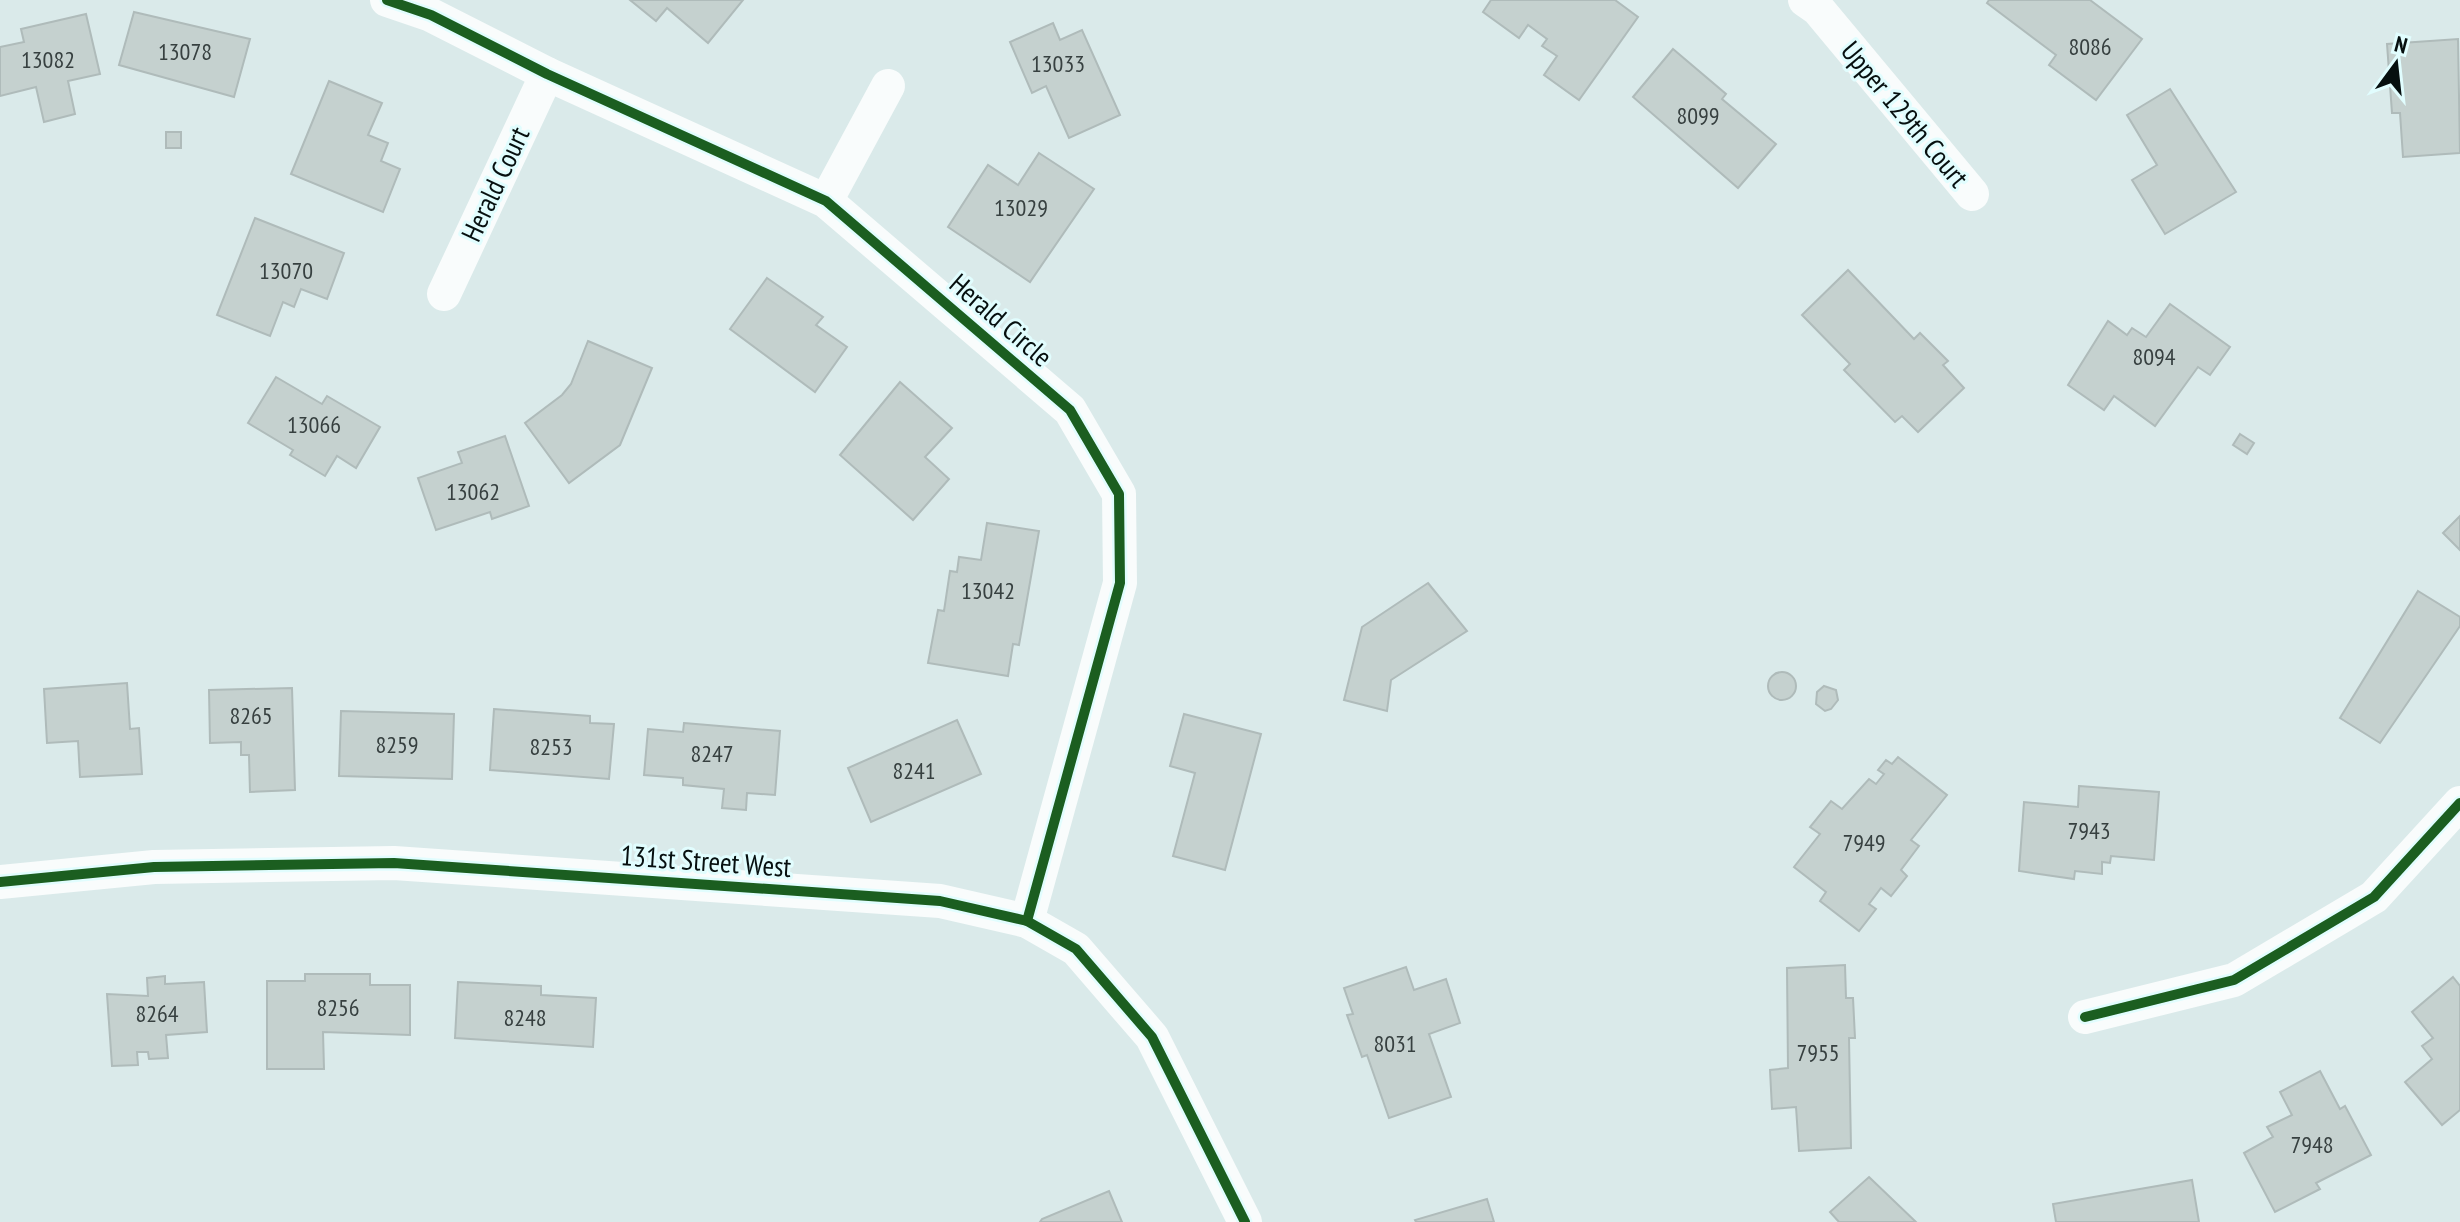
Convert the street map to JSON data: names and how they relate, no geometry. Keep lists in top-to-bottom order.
{
  "streets": {
    "street": [
      "Upper 129th Court",
      "Herald Court",
      "Herald Circle",
      "131st Street West"
    ]
  },
  "crossings": [
    ["Herald Court", "Herald Circle"],
    ["Herald Circle", "131st Street West"]
  ],
  "house_numbers": [
    "8086",
    "13078",
    "13082",
    "13033",
    "8099",
    "13029",
    "13070",
    "8094",
    "13066",
    "13062",
    "13042",
    "8265",
    "8259",
    "8253",
    "8247",
    "8241",
    "7943",
    "7949",
    "8256",
    "8264",
    "8248",
    "8031",
    "7955",
    "7948"
  ],
  "north": "top"
}
